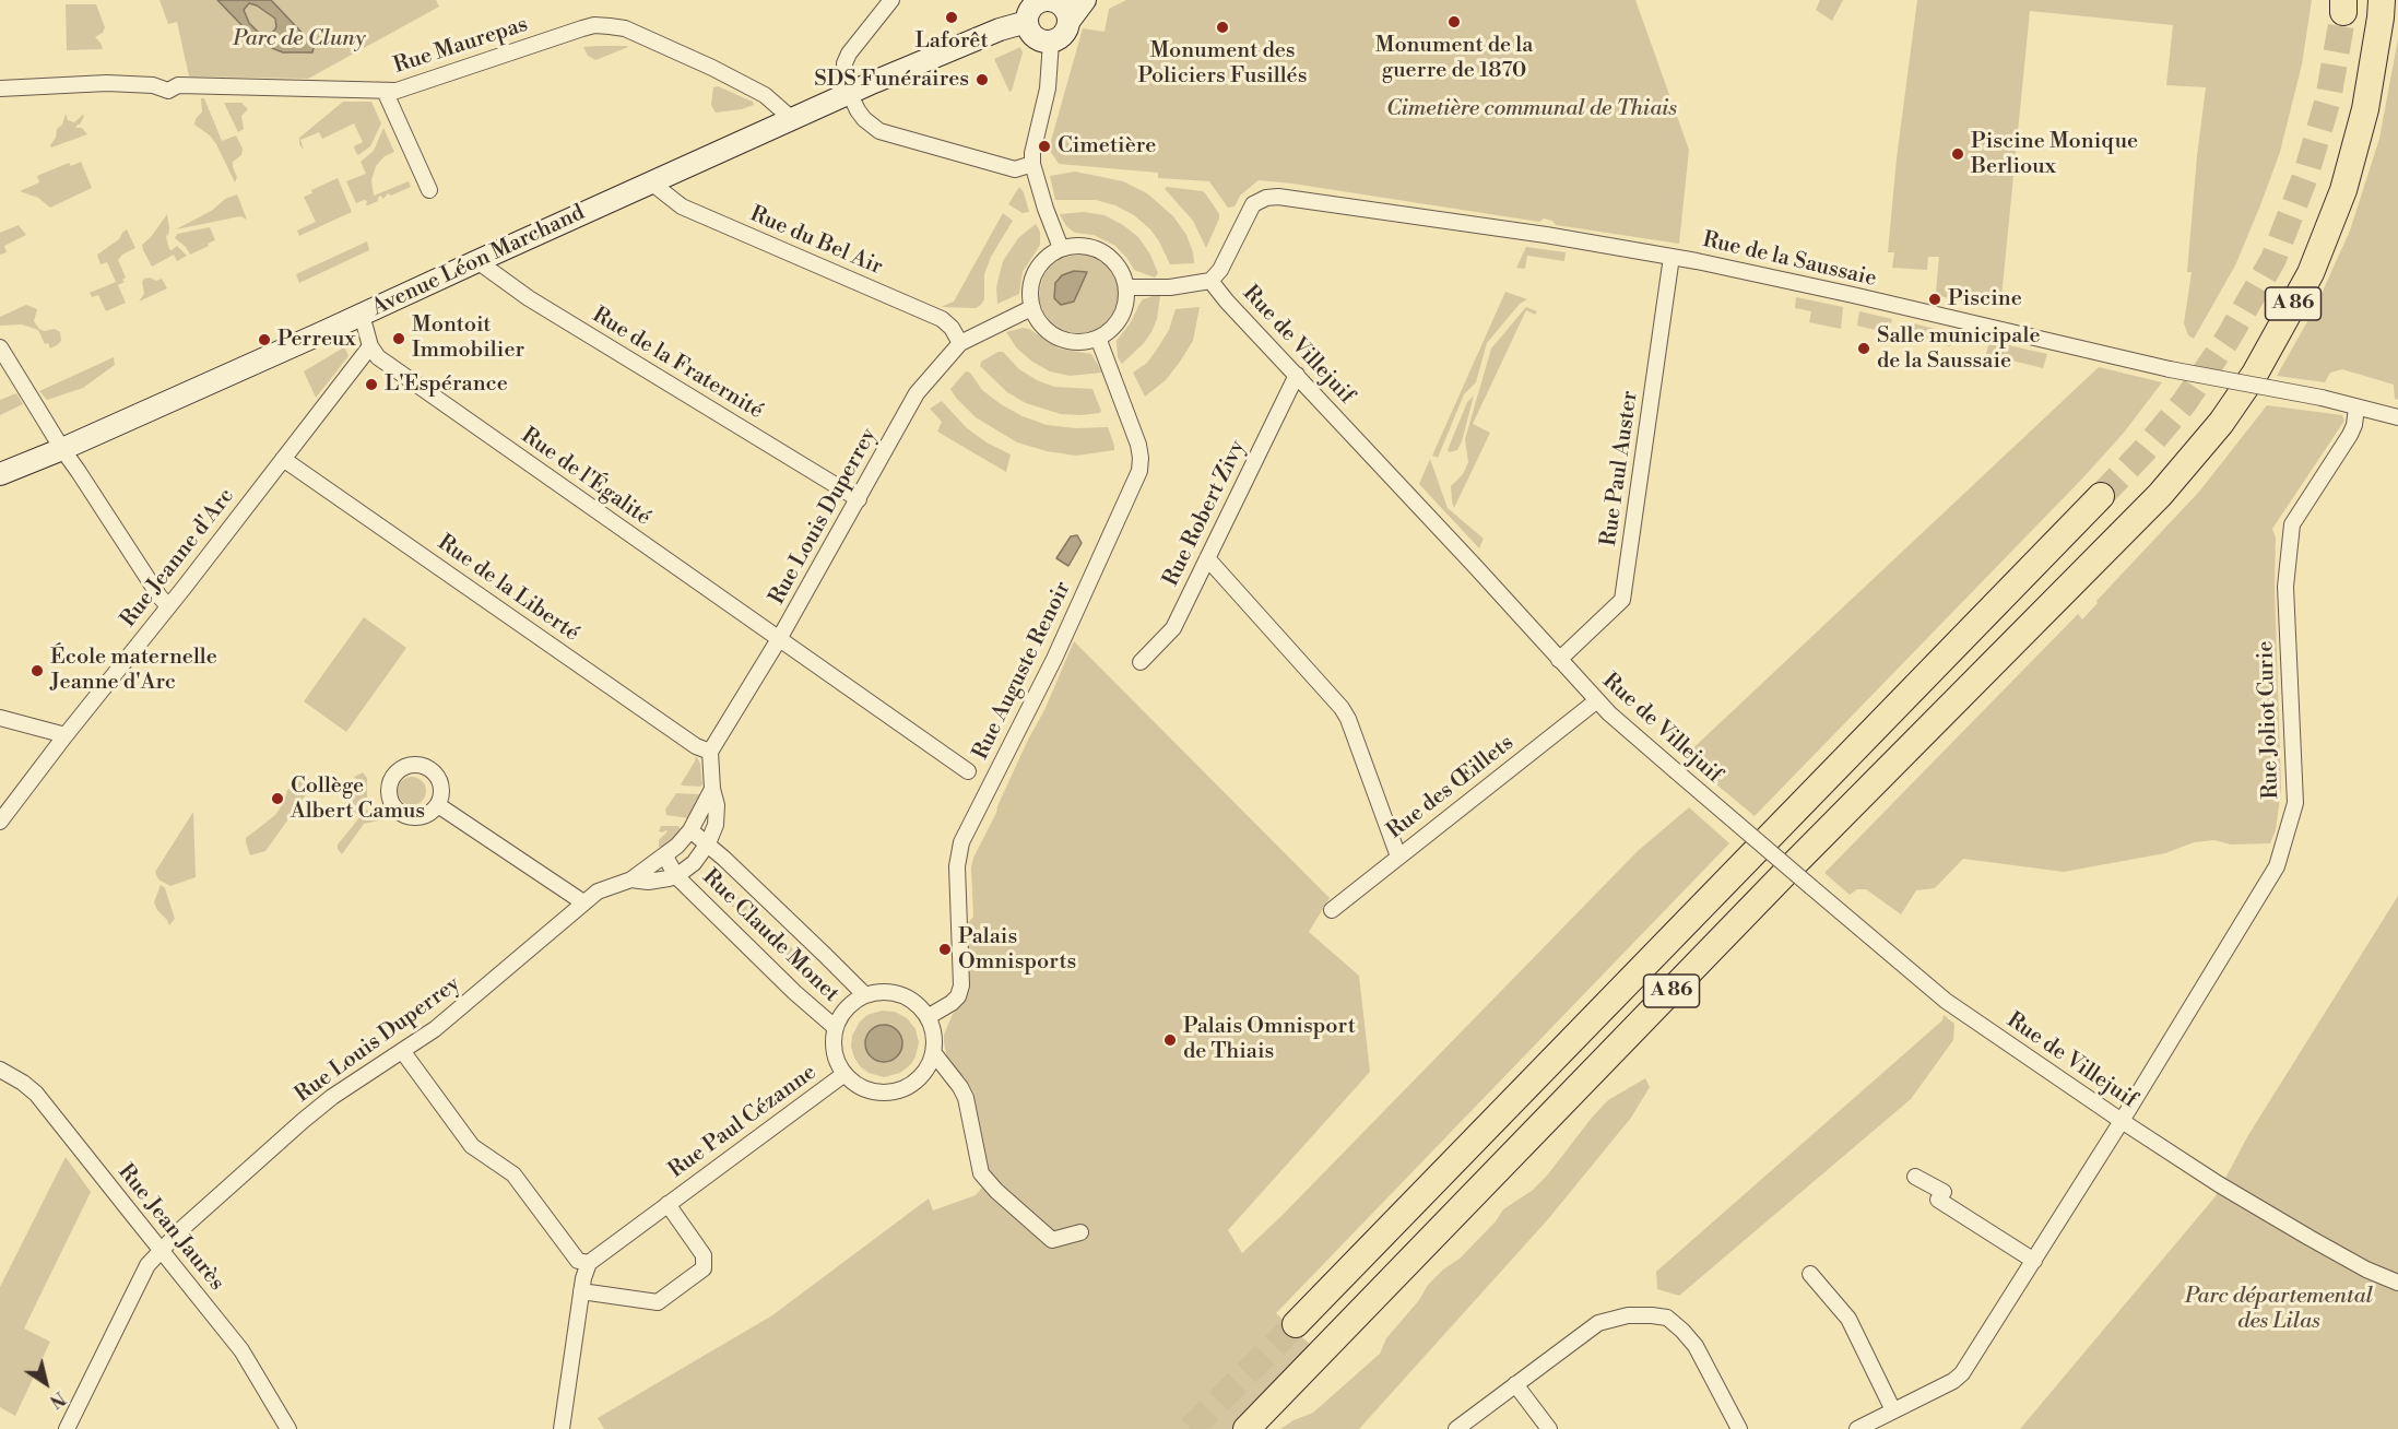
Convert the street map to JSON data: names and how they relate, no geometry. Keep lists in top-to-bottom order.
{
  "streets": {
    "highway": ["A 86"],
    "main road": ["Avenue Léon Marchand"],
    "street": [
      "Rue Maurepas",
      "Rue du Bel Air",
      "Rue de la Saussaie",
      "Rue de Villejuif",
      "Rue de la Fraternité",
      "Rue Paul Auster",
      "Rue de l'Égalité",
      "Rue Robert Zivy",
      "Rue Louis Duperrey",
      "Rue Jeanne d'Arc",
      "Rue de la Liberté",
      "Rue Auguste Renoir",
      "Rue Joliot Curie",
      "Rue des Œillets",
      "Rue Claude Monet",
      "Rue Paul Cézanne",
      "Rue Jean Jaurès"
    ]
  },
  "crossings": [
    ["Rue Maurepas", "Avenue Léon Marchand"],
    ["Rue du Bel Air", "Avenue Léon Marchand"],
    ["Rue du Bel Air", "Rue Louis Duperrey"],
    ["Rue de la Saussaie", "Rue de Villejuif"],
    ["Rue de la Saussaie", "Rue Paul Auster"],
    ["Rue de la Saussaie", "Rue Joliot Curie"],
    ["Avenue Léon Marchand", "Rue de la Fraternité"],
    ["Rue de Villejuif", "Rue Paul Auster"],
    ["Rue de Villejuif", "Rue Robert Zivy"],
    ["Rue de Villejuif", "Rue Louis Duperrey"],
    ["Rue de Villejuif", "Rue Auguste Renoir"],
    ["Rue de Villejuif", "Rue Joliot Curie"],
    ["Rue de Villejuif", "Rue des Œillets"],
    ["Rue de la Fraternité", "Rue Louis Duperrey"],
    ["Rue de l'Égalité", "Rue Louis Duperrey"],
    ["Rue de l'Égalité", "Rue Jeanne d'Arc"],
    ["Rue Louis Duperrey", "Rue de la Liberté"],
    ["Rue Louis Duperrey", "Rue Auguste Renoir"],
    ["Rue Louis Duperrey", "Rue Claude Monet"],
    ["Rue Louis Duperrey", "Rue Jean Jaurès"],
    ["Rue Jeanne d'Arc", "Rue de la Liberté"],
    ["Rue Auguste Renoir", "Rue Claude Monet"],
    ["Rue Auguste Renoir", "Rue Paul Cézanne"],
    ["Rue Claude Monet", "Rue Paul Cézanne"]
  ],
  "parks": ["Parc de Cluny", "Cimetière communal de Thiais", "Parc départemental des Lilas"],
  "places": [
    "Laforêt",
    "Monument de la guerre de 1870",
    "Monument des Policiers Fusillés",
    "SDS Funéraires",
    "Cimetière",
    "Piscine Monique Berlioux",
    "Piscine",
    "Montoit Immobilier",
    "Perreux",
    "Salle municipale de la Saussaie",
    "L'Espérance",
    "École maternelle Jeanne d'Arc",
    "Collège Albert Camus",
    "Palais Omnisports",
    "Palais Omnisport de Thiais"
  ],
  "north": "bottom right"
}
